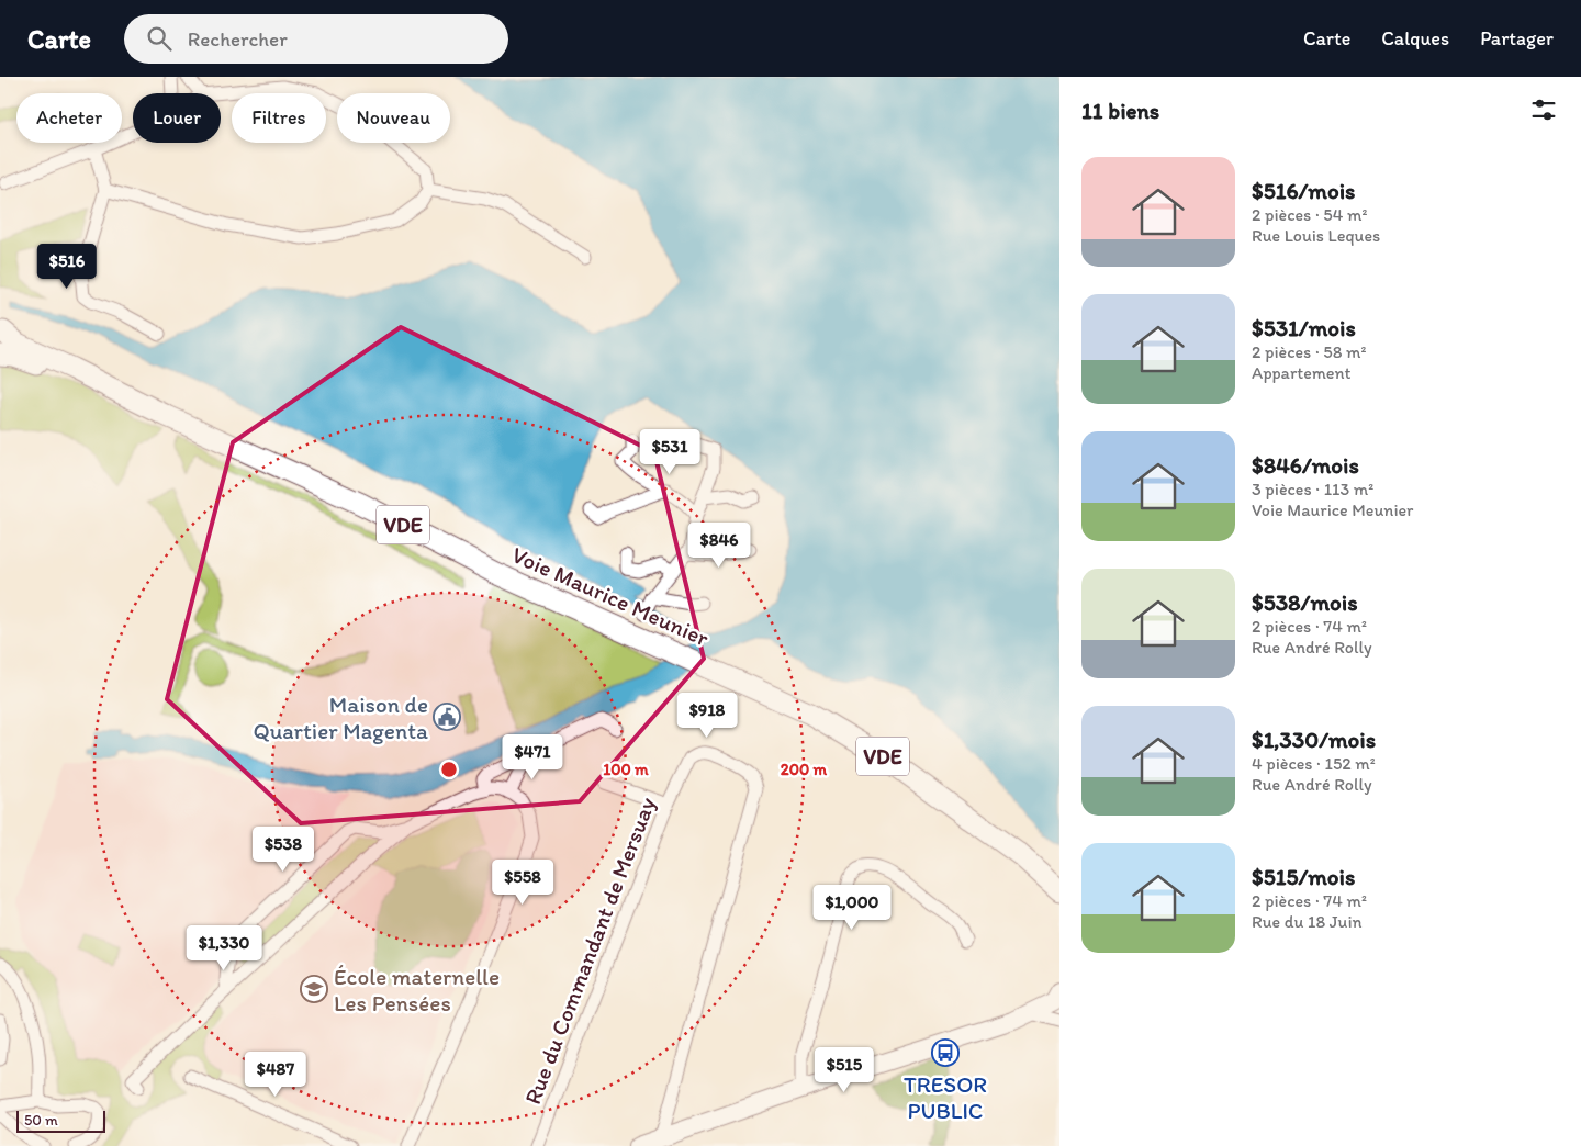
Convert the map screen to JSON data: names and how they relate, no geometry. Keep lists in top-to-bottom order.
{
  "streets": {
    "main road": ["VDE", "Voie Maurice Meunier"],
    "street": ["Rue du Commandant de Mersuay"]
  },
  "places": {
    "public building": ["Maison de Quartier Magenta"],
    "school or university": ["École maternelle Les Pensées"],
    "bus stop": ["TRESOR PUBLIC"]
  },
  "scale_bar": "50 m",
  "page": {
    "header": "Carte",
    "search": "Rechercher",
    "nav": ["Carte", "Calques", "Partager"],
    "heading": "11 biens",
    "chip": [
      "Acheter",
      "Louer",
      "Filtres",
      "Nouveau"
    ],
    "list": [
      {
        "name": "$516/mois",
        "note": "2 pièces · 54 m² · Rue Louis Leques"
      },
      {
        "name": "$531/mois",
        "note": "2 pièces · 58 m² · Appartement"
      },
      {
        "name": "$846/mois",
        "note": "3 pièces · 113 m² · Voie Maurice Meunier"
      },
      {
        "name": "$538/mois",
        "note": "2 pièces · 74 m² · Rue André Rolly"
      },
      {
        "name": "$1,330/mois",
        "note": "4 pièces · 152 m² · Rue André Rolly"
      },
      {
        "name": "$515/mois",
        "note": "2 pièces · 74 m² · Rue du 18 Juin"
      }
    ],
    "price": [
      "$516",
      "$531",
      "$846",
      "$918",
      "$471",
      "$538",
      "$558",
      "$1,000",
      "$1,330",
      "$515",
      "$487"
    ],
    "scale": "50 m"
  },
  "rings": ["100 m", "200 m"]
}
